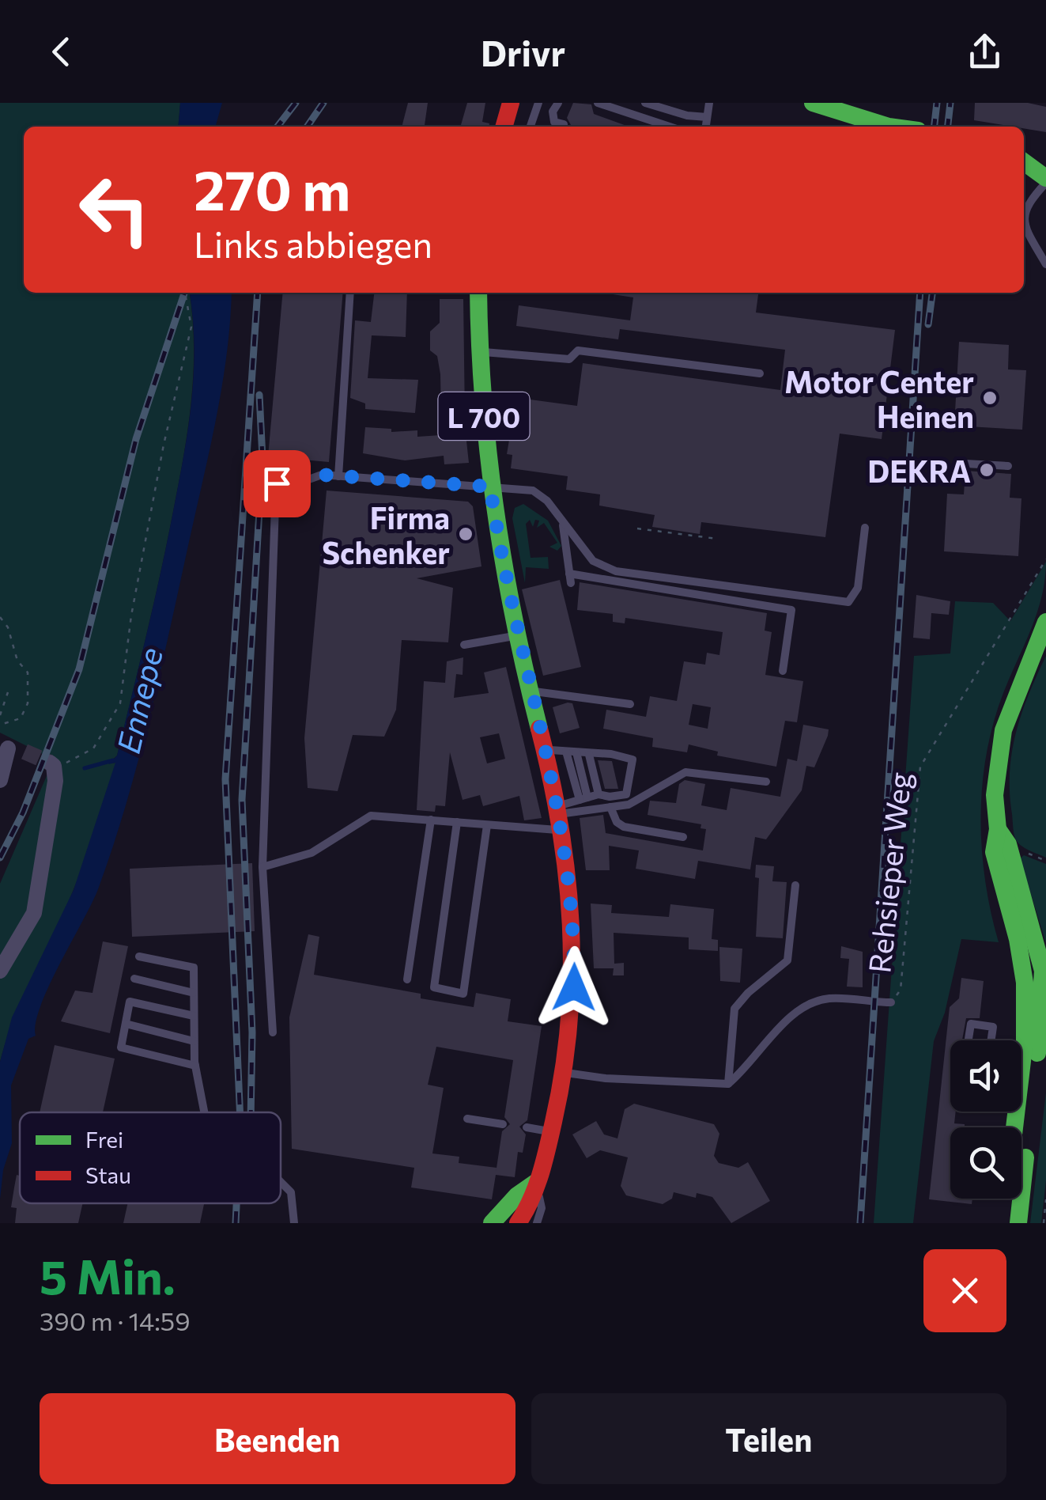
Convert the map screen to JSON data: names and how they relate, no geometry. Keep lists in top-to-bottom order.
{
  "streets": {
    "main road": ["L 700"],
    "lane": ["Rehsieper Weg"]
  },
  "water": ["Ennepe"],
  "places": ["Motor Center Heinen", "DEKRA", "Firma Schenker"],
  "legend": ["Frei", "Stau"],
  "page": {
    "header": "Drivr",
    "turn": ["270 m", "Links abbiegen"],
    "heading": ["5 Min.", "390 m · 14:59"],
    "buttons": ["Beenden", "Teilen"]
  }
}
